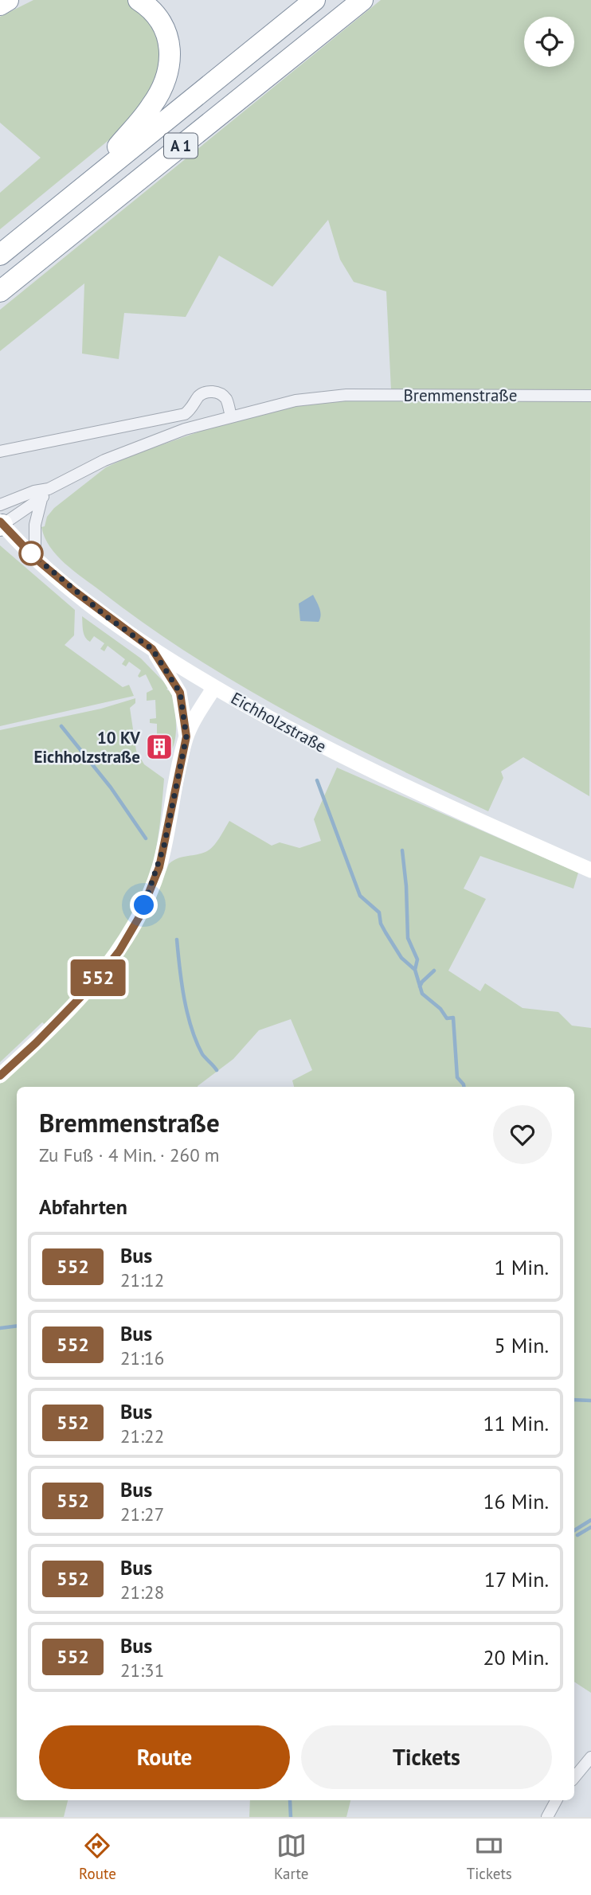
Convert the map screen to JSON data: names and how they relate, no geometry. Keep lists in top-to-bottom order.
{
  "streets": {
    "highway": ["A 1"],
    "main road": ["Eichholzstraße"],
    "street": ["Bremmenstraße"]
  },
  "crossings": [
    ["Bremmenstraße", "Eichholzstraße"]
  ],
  "places": {
    "building": ["10 KV Eichholzstraße"]
  },
  "lines": ["bus line 552"],
  "page": {
    "on_map": "552",
    "heading": [
      ["Bremmenstraße", "Zu Fuß · 4 Min. · 260 m"],
      "Abfahrten"
    ],
    "list": [
      {
        "mark": "552",
        "name": "Bus",
        "note": "21:12",
        "value": "1 Min."
      },
      {
        "mark": "552",
        "name": "Bus",
        "note": "21:16",
        "value": "5 Min."
      },
      {
        "mark": "552",
        "name": "Bus",
        "note": "21:22",
        "value": "11 Min."
      },
      {
        "mark": "552",
        "name": "Bus",
        "note": "21:27",
        "value": "16 Min."
      },
      {
        "mark": "552",
        "name": "Bus",
        "note": "21:28",
        "value": "17 Min."
      },
      {
        "mark": "552",
        "name": "Bus",
        "note": "21:31",
        "value": "20 Min."
      }
    ],
    "buttons": ["Route", "Tickets"],
    "tabs": ["Route", "Karte", "Tickets"]
  }
}
